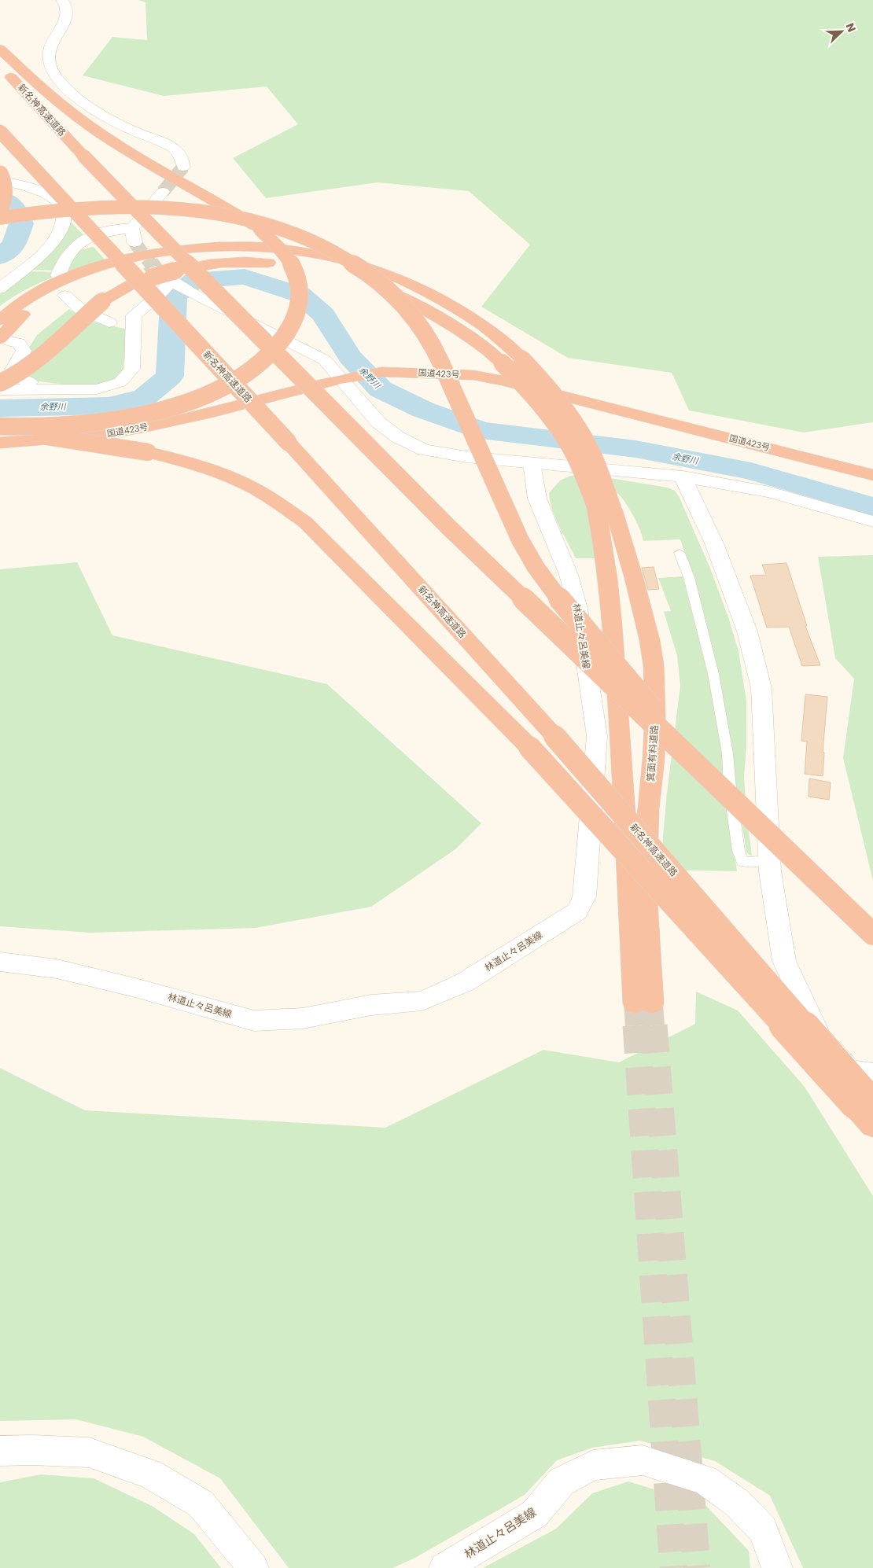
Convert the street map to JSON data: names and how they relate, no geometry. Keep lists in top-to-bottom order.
{
  "streets": {
    "highway": ["新名神高速道路", "国道423号", "箕面有料道路"],
    "street": ["林道止々呂美線"]
  },
  "water": ["余野川"],
  "north": "top right"
}
